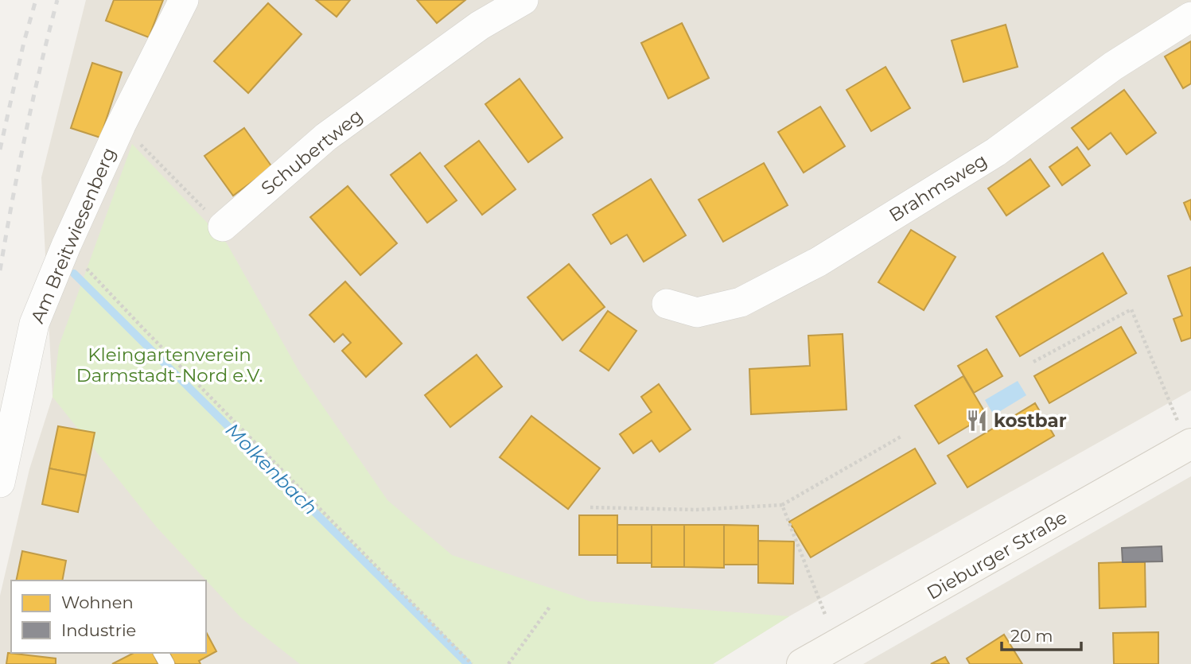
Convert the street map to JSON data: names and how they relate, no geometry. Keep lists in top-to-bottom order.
{
  "streets": {
    "main road": ["Dieburger Straße"],
    "street": ["Schubertweg", "Brahmsweg", "Am Breitwiesenberg"]
  },
  "water": ["Molkenbach"],
  "parks": ["Kleingartenverein Darmstadt-Nord e.V."],
  "places": {
    "restaurant": ["kostbar"]
  },
  "legend": ["Wohnen", "Industrie"],
  "scale_bar": "20 m"
}
